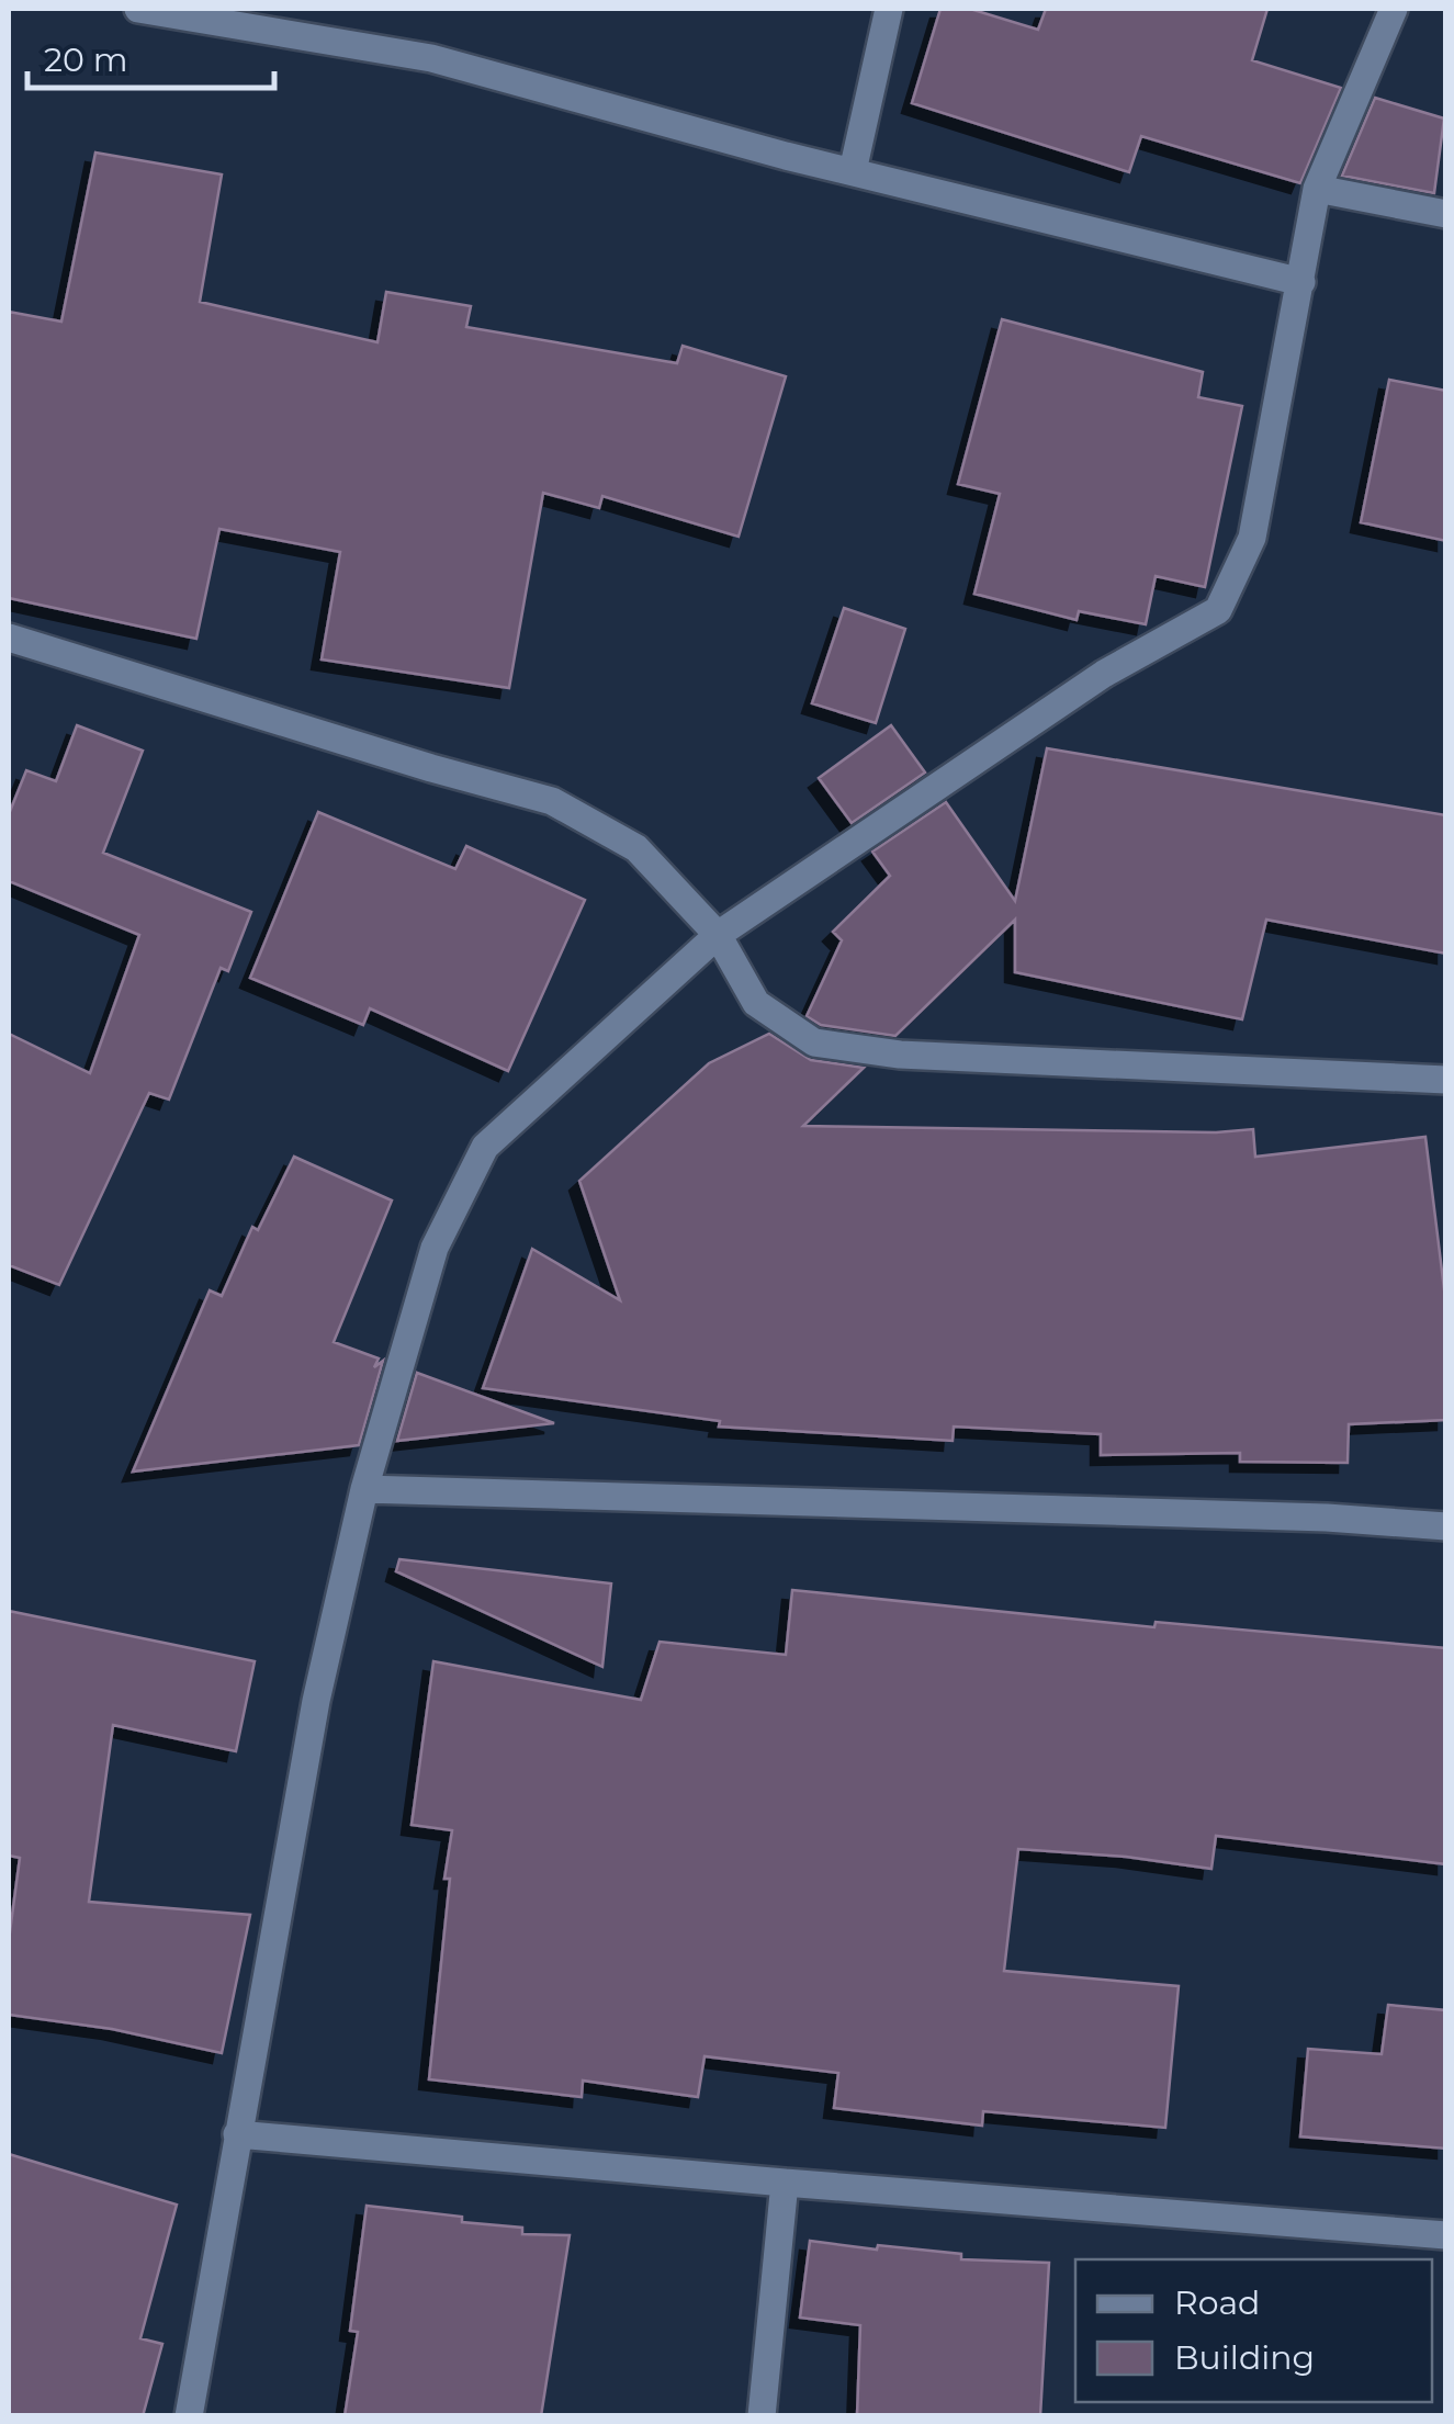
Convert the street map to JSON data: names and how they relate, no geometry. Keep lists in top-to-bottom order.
{
  "legend": ["Road", "Building"],
  "scale_bar": "20 m"
}
